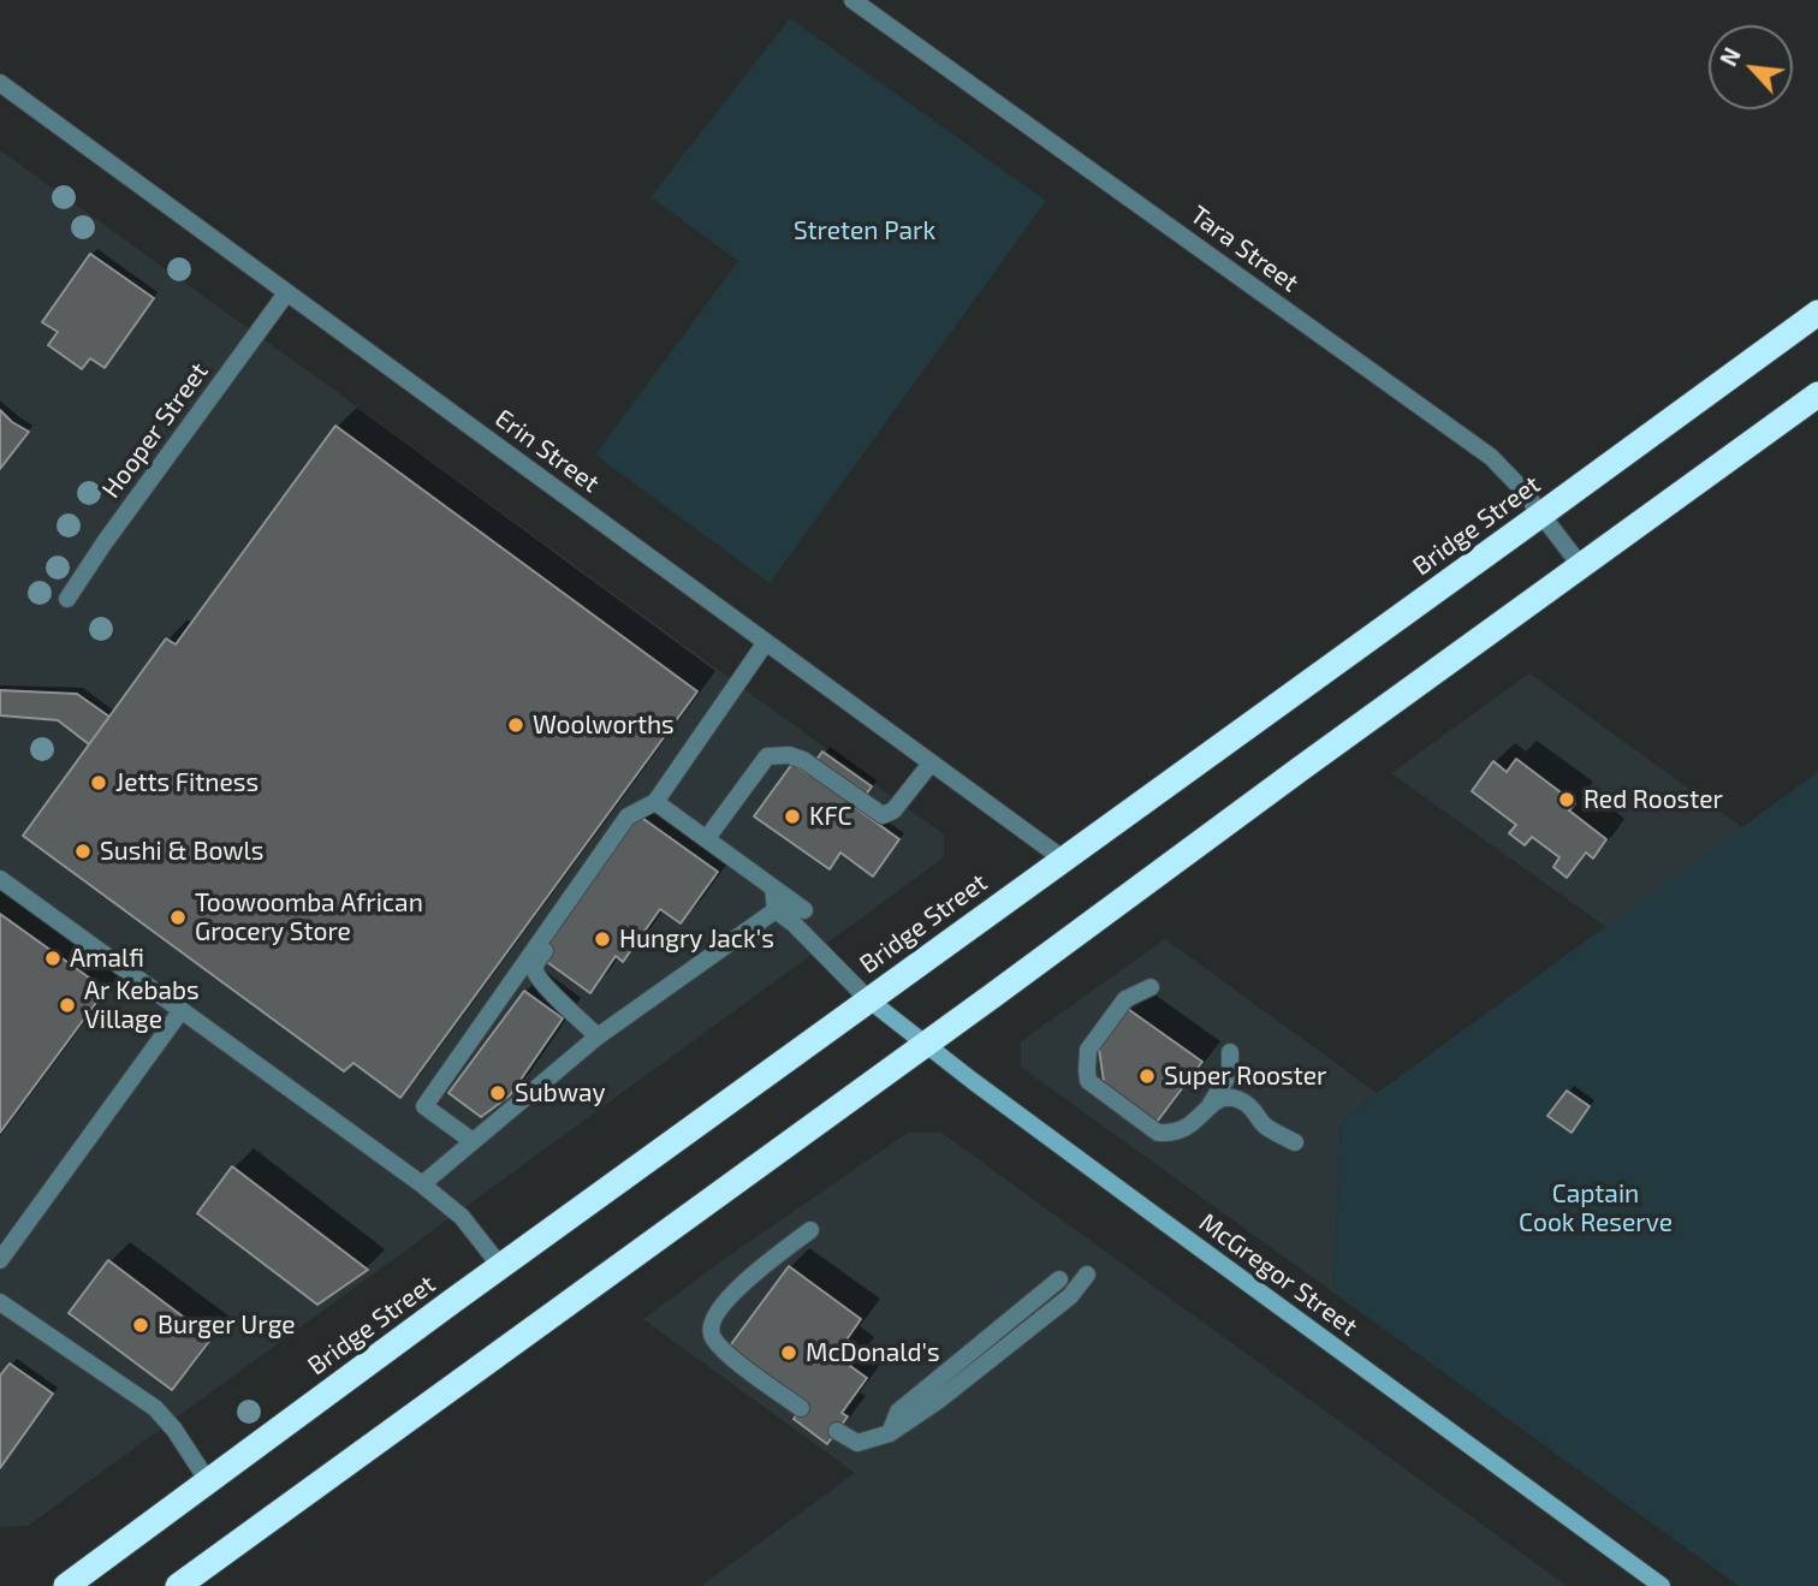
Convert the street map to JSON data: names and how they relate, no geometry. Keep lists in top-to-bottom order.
{
  "streets": {
    "highway": ["Bridge Street"],
    "street": [
      "Tara Street",
      "Hooper Street",
      "Erin Street",
      "McGregor Street"
    ]
  },
  "crossings": [
    ["Tara Street", "Bridge Street"],
    ["Hooper Street", "Erin Street"],
    ["Erin Street", "Bridge Street"],
    ["Bridge Street", "McGregor Street"]
  ],
  "parks": ["Streten Park", "Captain Cook Reserve"],
  "places": [
    "Woolworths",
    "Jetts Fitness",
    "Red Rooster",
    "KFC",
    "Sushi & Bowls",
    "Toowoomba African Grocery Store",
    "Hungry Jack's",
    "Amalfi",
    "Ar Kebabs Village",
    "Super Rooster",
    "Subway",
    "Burger Urge",
    "McDonald's"
  ],
  "north": "top left"
}
